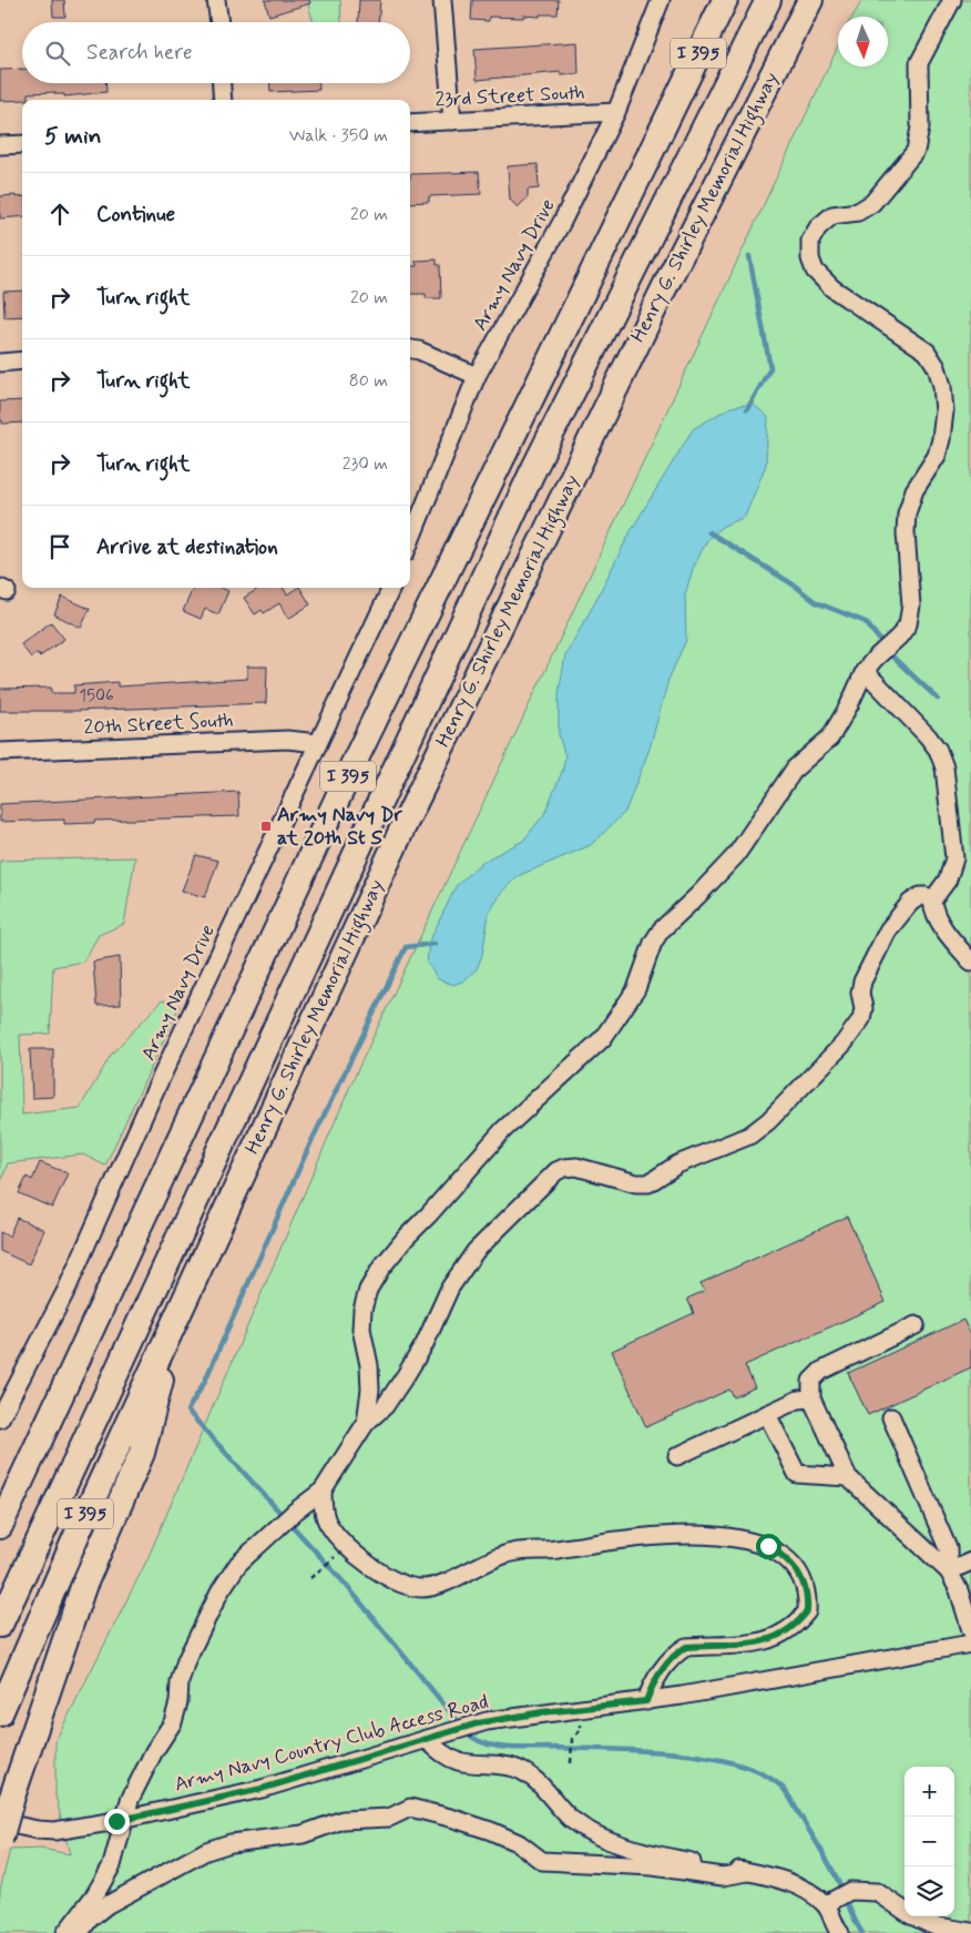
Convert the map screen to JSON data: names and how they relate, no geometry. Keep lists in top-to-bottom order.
{
  "streets": {
    "highway": ["I 395", "Henry G. Shirley Memorial Highway"],
    "street": [
      "23rd Street South",
      "Army Navy Drive",
      "20th Street South",
      "Army Navy Country Club Access Road"
    ]
  },
  "crossings": [
    ["23rd Street South", "Army Navy Drive"],
    ["Army Navy Drive", "20th Street South"]
  ],
  "places": {
    "transit": ["Army Navy Dr at 20th St S"]
  },
  "house_numbers": ["1506"],
  "north": "bottom",
  "page": {
    "search": "Search here",
    "heading": ["5 min", "Walk · 350 m"],
    "list": [
      ["Continue", "20 m"],
      ["Turn right", "20 m"],
      ["Turn right", "80 m"],
      ["Turn right", "230 m"],
      "Arrive at destination"
    ],
    "map_buttons": ["+", "−"]
  }
}
